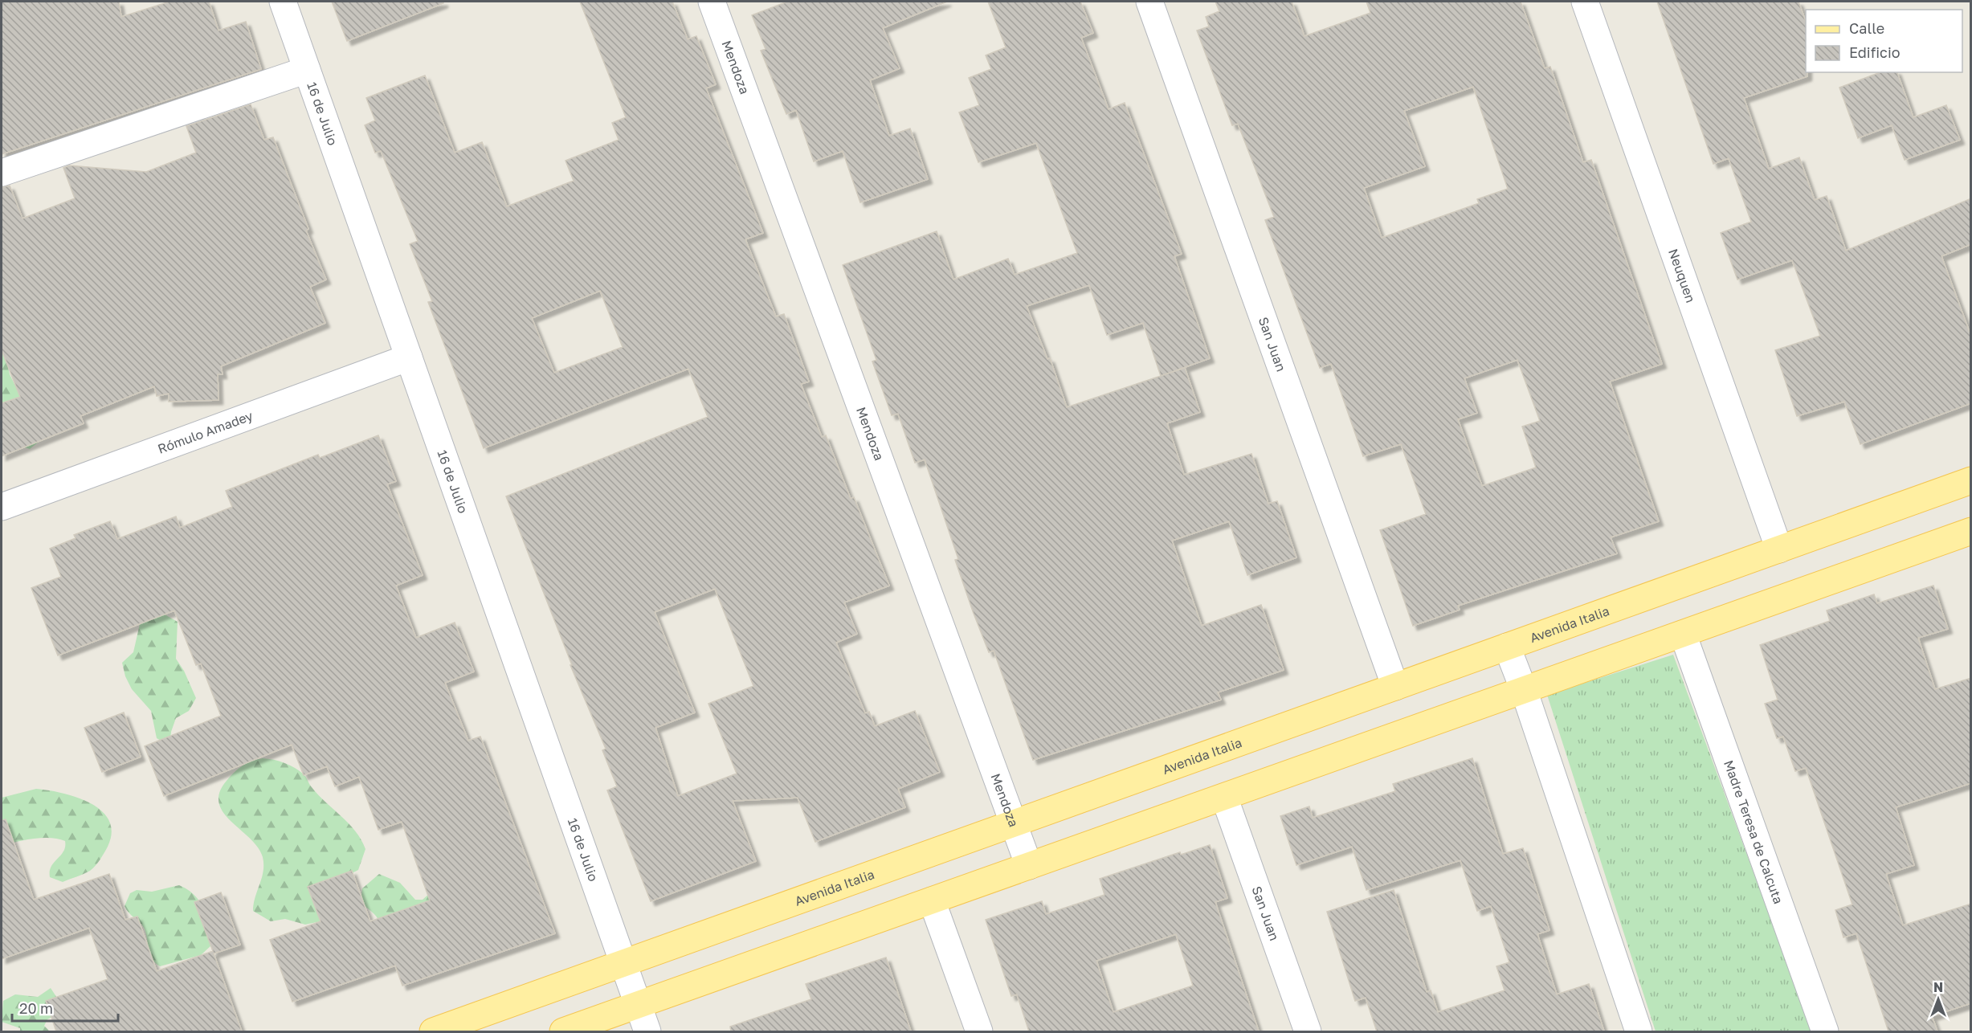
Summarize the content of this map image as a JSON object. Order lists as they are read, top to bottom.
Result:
{
  "streets": {
    "main road": ["Avenida Italia"],
    "street": [
      "Mendoza",
      "16 de Julio",
      "Neuquen",
      "San Juan",
      "Rómulo Amadey",
      "Madre Teresa de Calcuta"
    ]
  },
  "crossings": [
    ["Mendoza", "Avenida Italia"],
    ["16 de Julio", "Rómulo Amadey"],
    ["16 de Julio", "Avenida Italia"],
    ["Neuquen", "Avenida Italia"],
    ["San Juan", "Avenida Italia"]
  ],
  "legend": ["Calle", "Edificio"],
  "scale_bar": "20 m",
  "north": "top"
}
